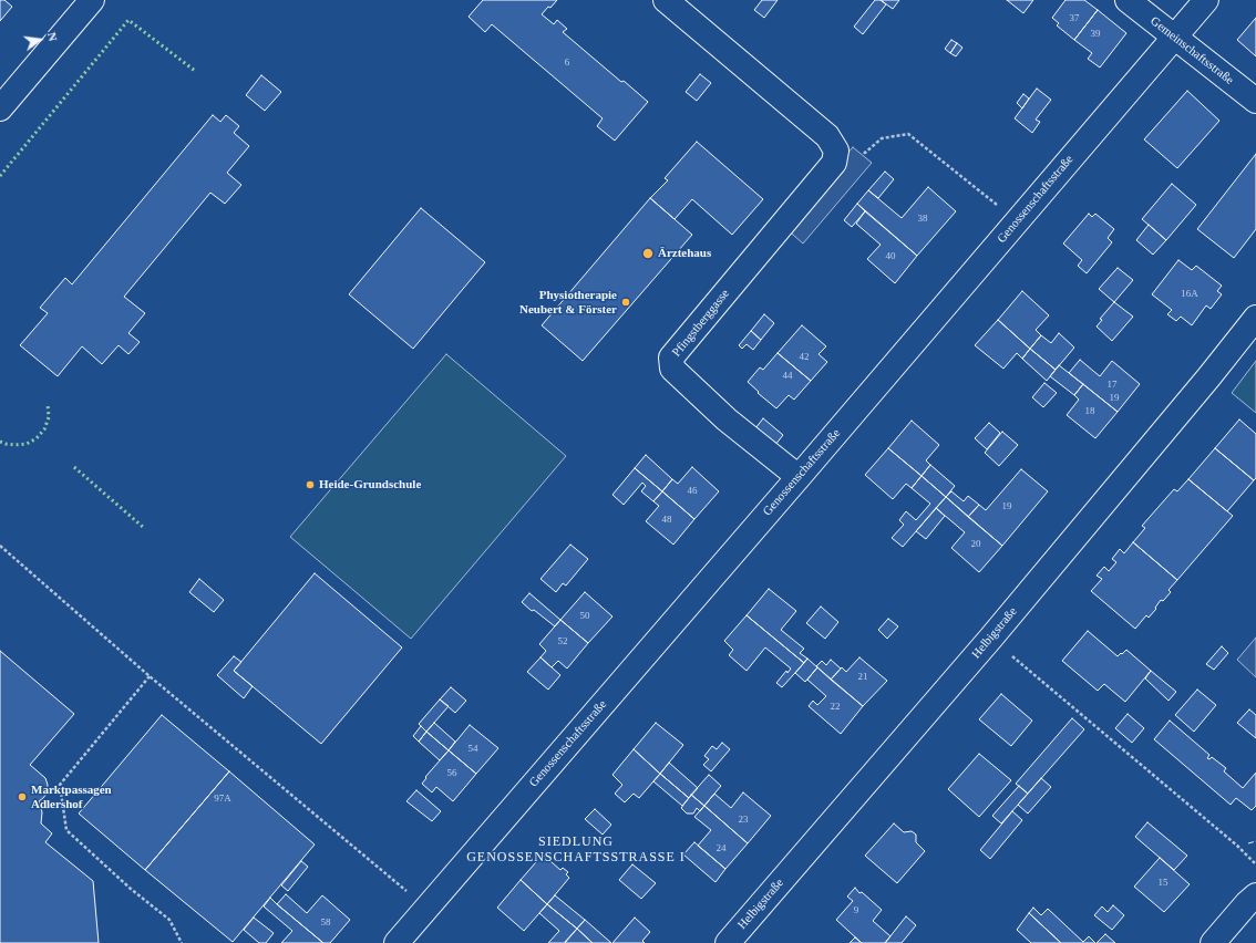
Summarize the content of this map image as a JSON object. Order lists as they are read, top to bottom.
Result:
{
  "streets": {
    "street": [
      "Gemeinschaftsstraße",
      "Genossenschaftsstraße",
      "Pfingstberggasse",
      "Helbigstraße"
    ]
  },
  "crossings": [
    ["Gemeinschaftsstraße", "Genossenschaftsstraße"],
    ["Genossenschaftsstraße", "Pfingstberggasse"]
  ],
  "districts": ["SIEDLUNG GENOSSENSCHAFTSSTRASSE I"],
  "places": [
    "Ärztehaus",
    "Physiotherapie Neubert & Förster",
    "Heide-Grundschule",
    "Marktpassagen Adlershof"
  ],
  "house_numbers": [
    "37",
    "39",
    "6",
    "38",
    "40",
    "16A",
    "42",
    "44",
    "17",
    "19",
    "18",
    "46",
    "19",
    "48",
    "20",
    "50",
    "52",
    "21",
    "22",
    "54",
    "56",
    "97A",
    "23",
    "24",
    "15",
    "9",
    "58"
  ],
  "north": "right"
}
